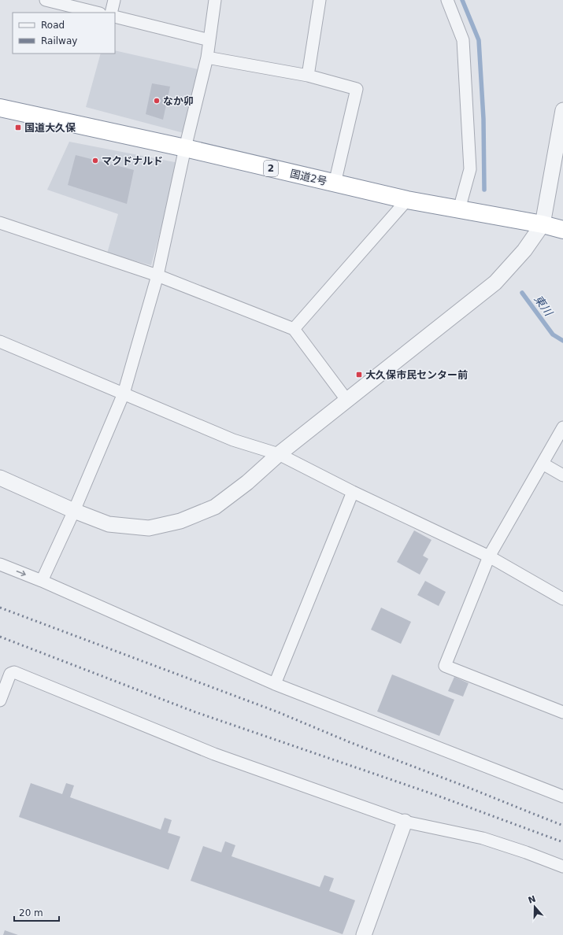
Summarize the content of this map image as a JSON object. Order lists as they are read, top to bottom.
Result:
{
  "streets": {
    "highway": ["2", "国道2号"]
  },
  "water": ["東川"],
  "places": {
    "other": ["なか卯", "マクドナルド"],
    "transit": ["国道大久保", "大久保市民センター前"]
  },
  "legend": ["Road", "Railway"],
  "scale_bar": "20 m",
  "north": "top"
}
